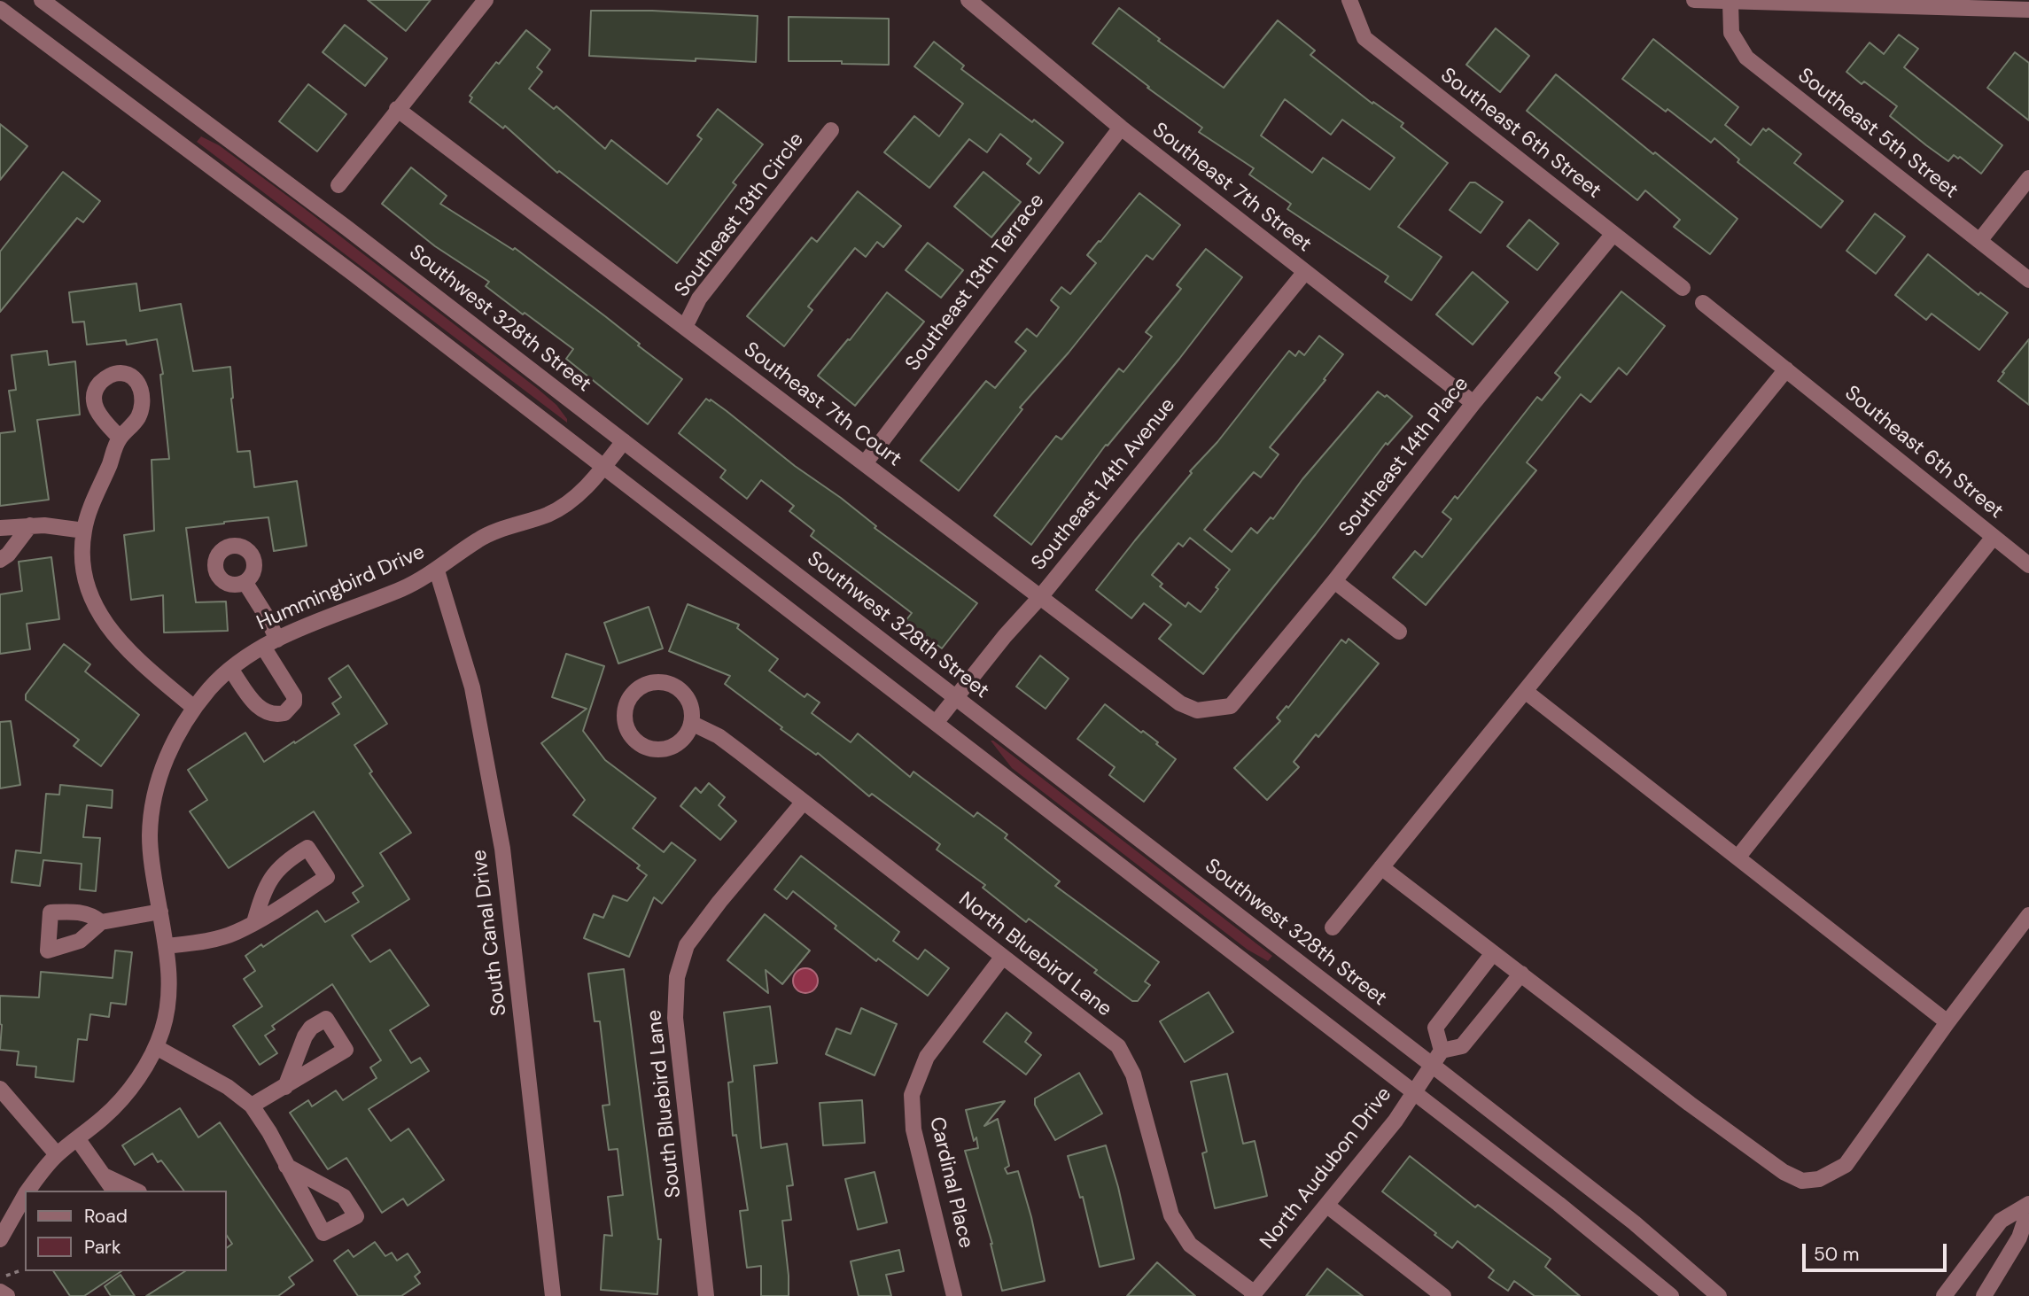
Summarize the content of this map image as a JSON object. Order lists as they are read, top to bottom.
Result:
{
  "streets": {
    "street": [
      "Southeast 6th Street",
      "Southeast 5th Street",
      "Southeast 7th Street",
      "Southeast 13th Circle",
      "Southeast 13th Terrace",
      "Southwest 328th Street",
      "Southeast 7th Court",
      "Southeast 14th Place",
      "Southeast 14th Avenue",
      "Hummingbird Drive",
      "South Canal Drive",
      "North Bluebird Lane",
      "South Bluebird Lane",
      "North Audubon Drive",
      "Cardinal Place"
    ]
  },
  "crossings": [
    ["Southeast 6th Street", "Southeast 14th Place"],
    ["Southeast 7th Street", "Southeast 13th Terrace"],
    ["Southeast 7th Street", "Southeast 14th Place"],
    ["Southeast 7th Street", "Southeast 14th Avenue"],
    ["Southeast 13th Circle", "Southeast 7th Court"],
    ["Southeast 13th Terrace", "Southeast 7th Court"],
    ["Southwest 328th Street", "Southeast 14th Avenue"],
    ["Southwest 328th Street", "Hummingbird Drive"],
    ["Southwest 328th Street", "North Audubon Drive"],
    ["Southeast 7th Court", "Southeast 14th Place"],
    ["Southeast 7th Court", "Southeast 14th Avenue"],
    ["Hummingbird Drive", "South Canal Drive"],
    ["North Bluebird Lane", "South Bluebird Lane"],
    ["North Bluebird Lane", "North Audubon Drive"],
    ["North Bluebird Lane", "Cardinal Place"]
  ],
  "legend": ["Road", "Park"],
  "scale_bar": "50 m"
}
